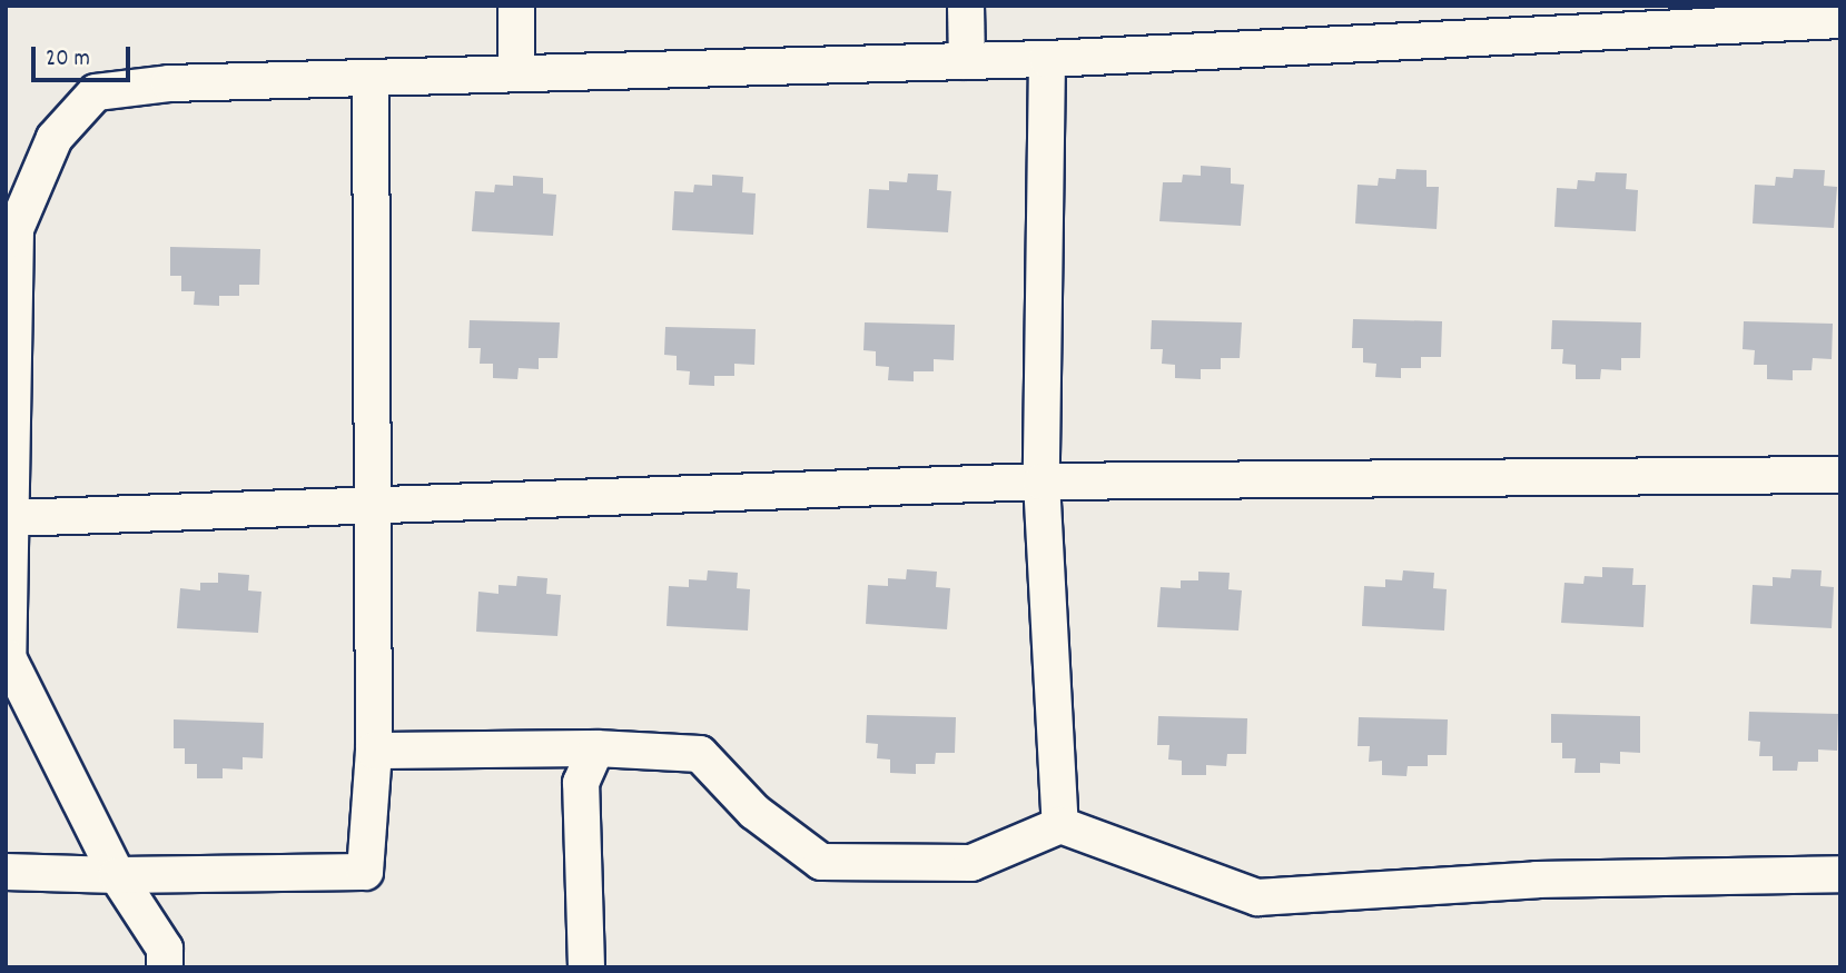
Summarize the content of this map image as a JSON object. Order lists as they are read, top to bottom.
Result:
{
  "scale_bar": "20 m"
}
